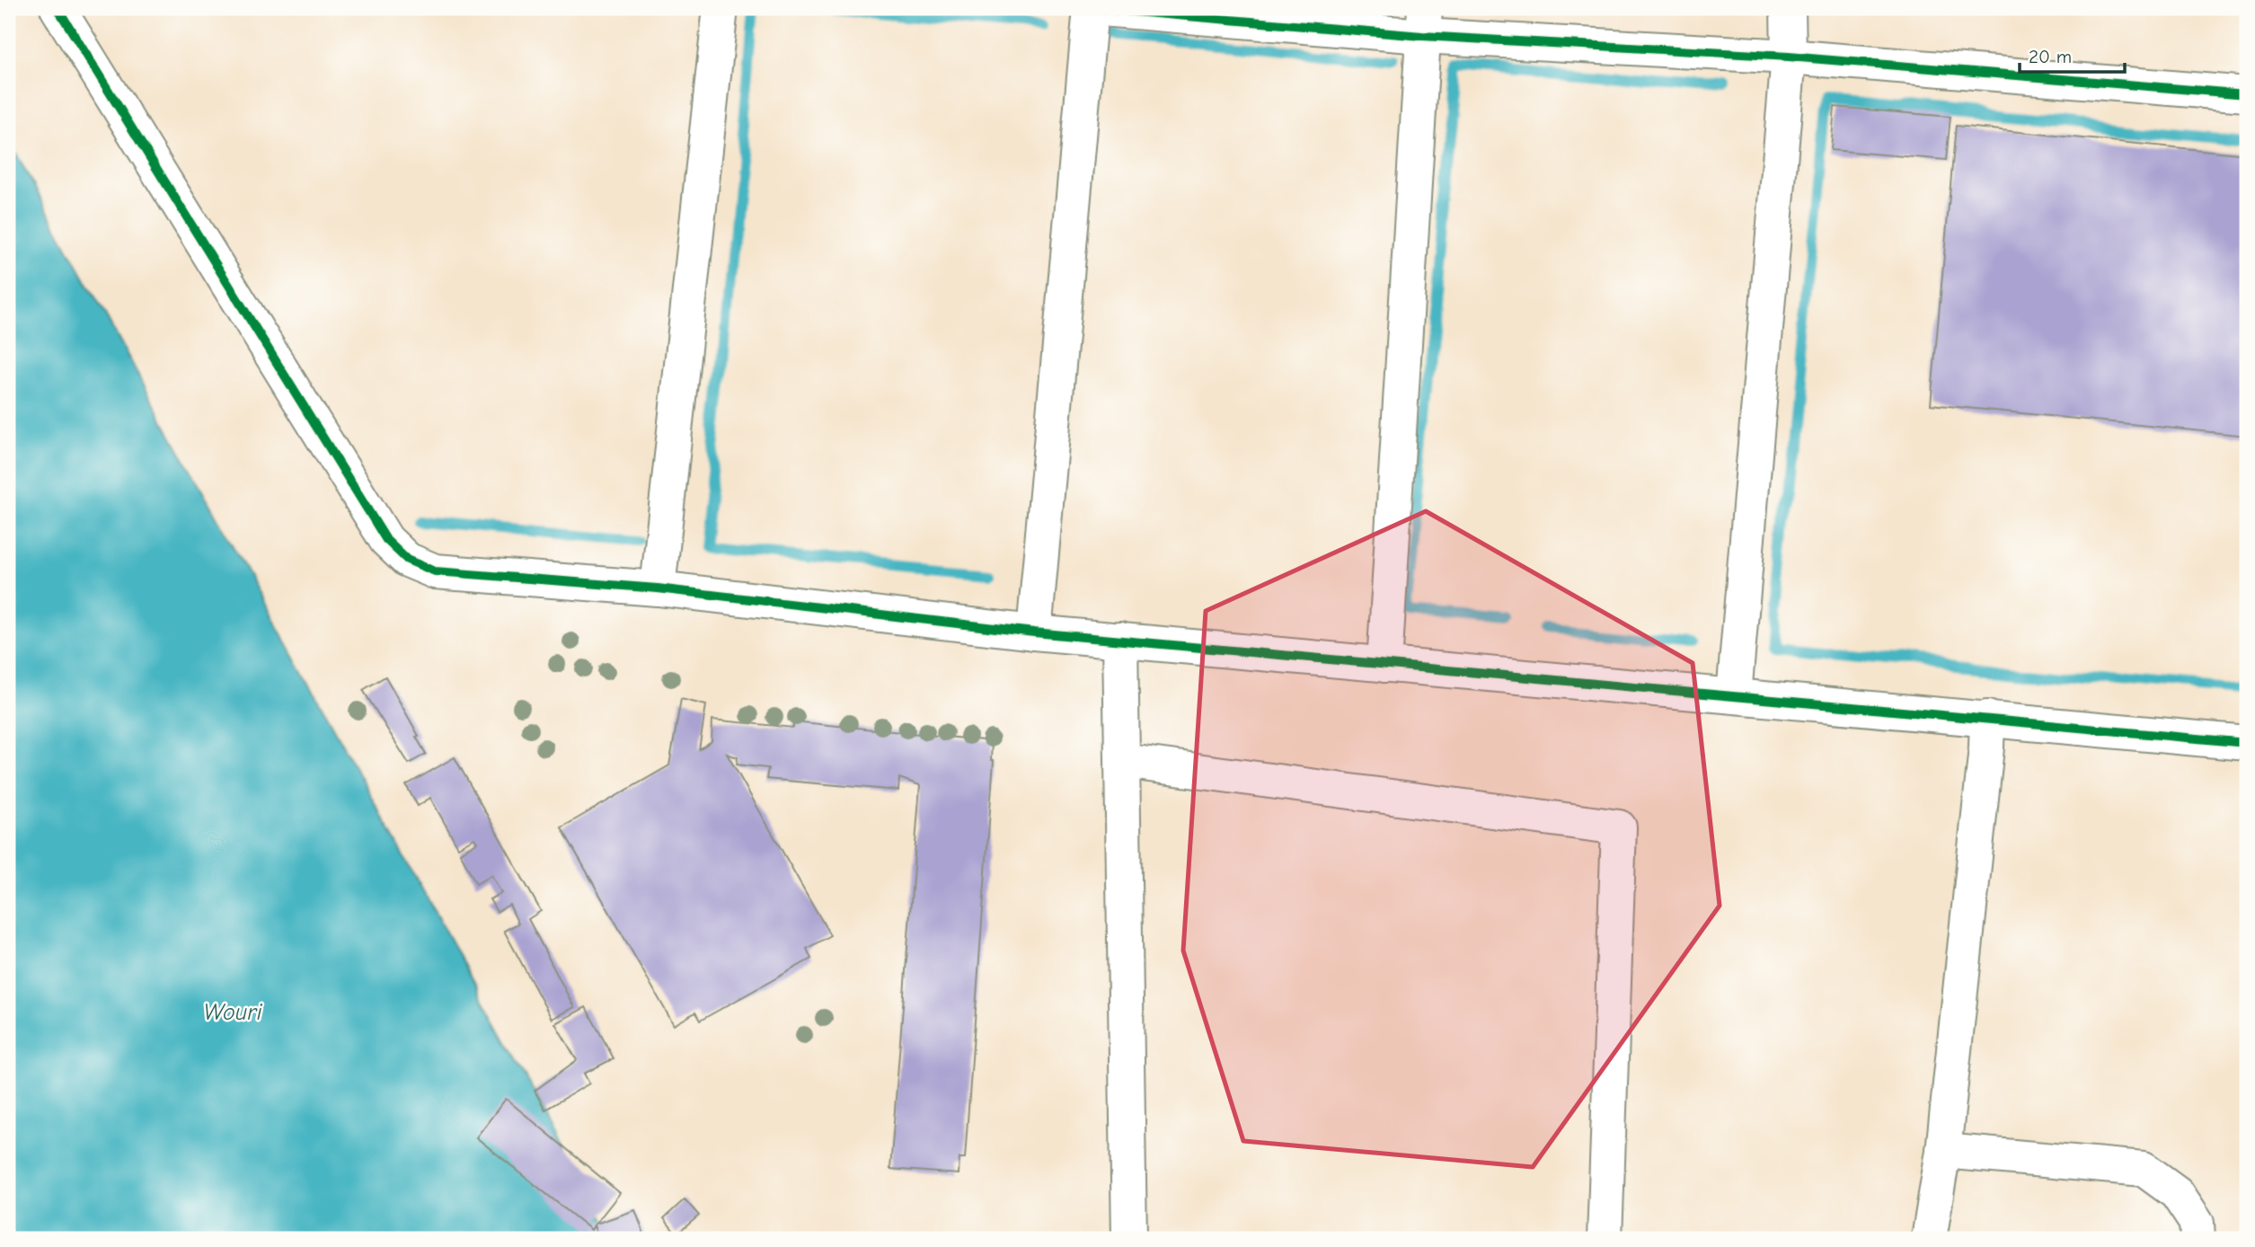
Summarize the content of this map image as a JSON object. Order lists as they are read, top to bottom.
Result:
{
  "water": ["Wouri"],
  "scale_bar": "20 m"
}
